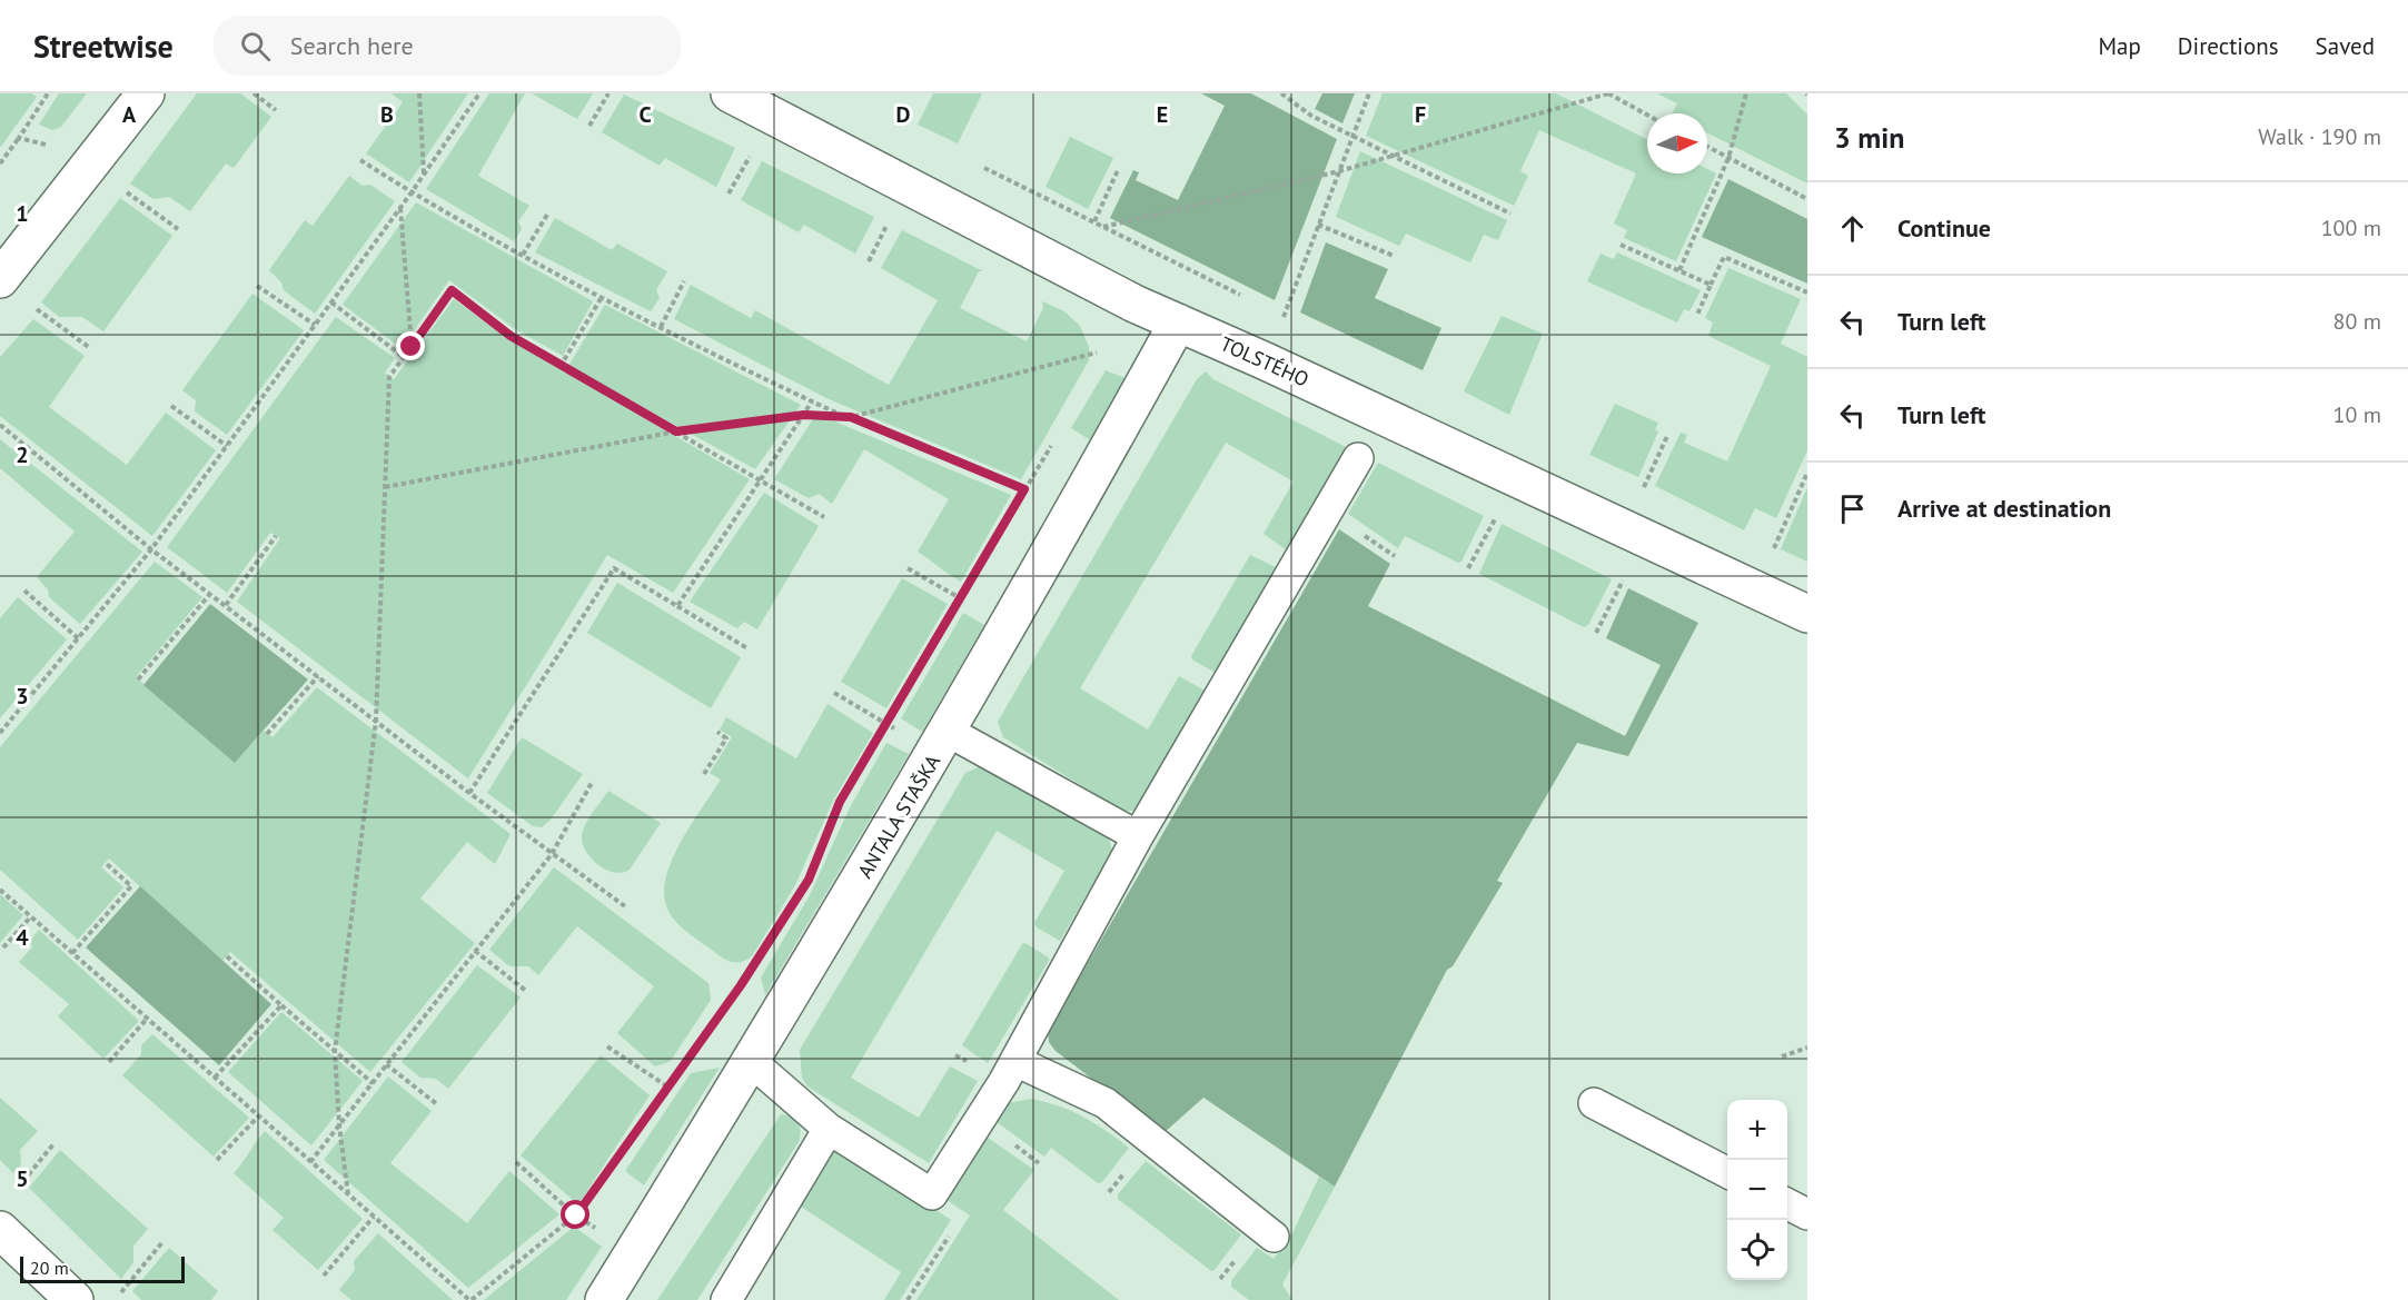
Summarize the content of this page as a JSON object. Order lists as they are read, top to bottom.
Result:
{
  "streets": {
    "street": ["TOLSTÉHO", "ANTALA STAŠKA"]
  },
  "crossings": [
    ["TOLSTÉHO", "ANTALA STAŠKA"]
  ],
  "scale_bar": "20 m",
  "north": "right",
  "page": {
    "header": "Streetwise",
    "search": "Search here",
    "nav": ["Map", "Directions", "Saved"],
    "heading": ["3 min", "Walk · 190 m"],
    "list": [
      ["Continue", "100 m"],
      ["Turn left", "80 m"],
      ["Turn left", "10 m"],
      "Arrive at destination"
    ],
    "map_buttons": ["+", "−"],
    "scale": "20 m"
  },
  "grid": {
    "columns": [
      "A",
      "B",
      "C",
      "D",
      "E",
      "F"
    ],
    "rows": [
      "1",
      "2",
      "3",
      "4",
      "5"
    ]
  }
}
